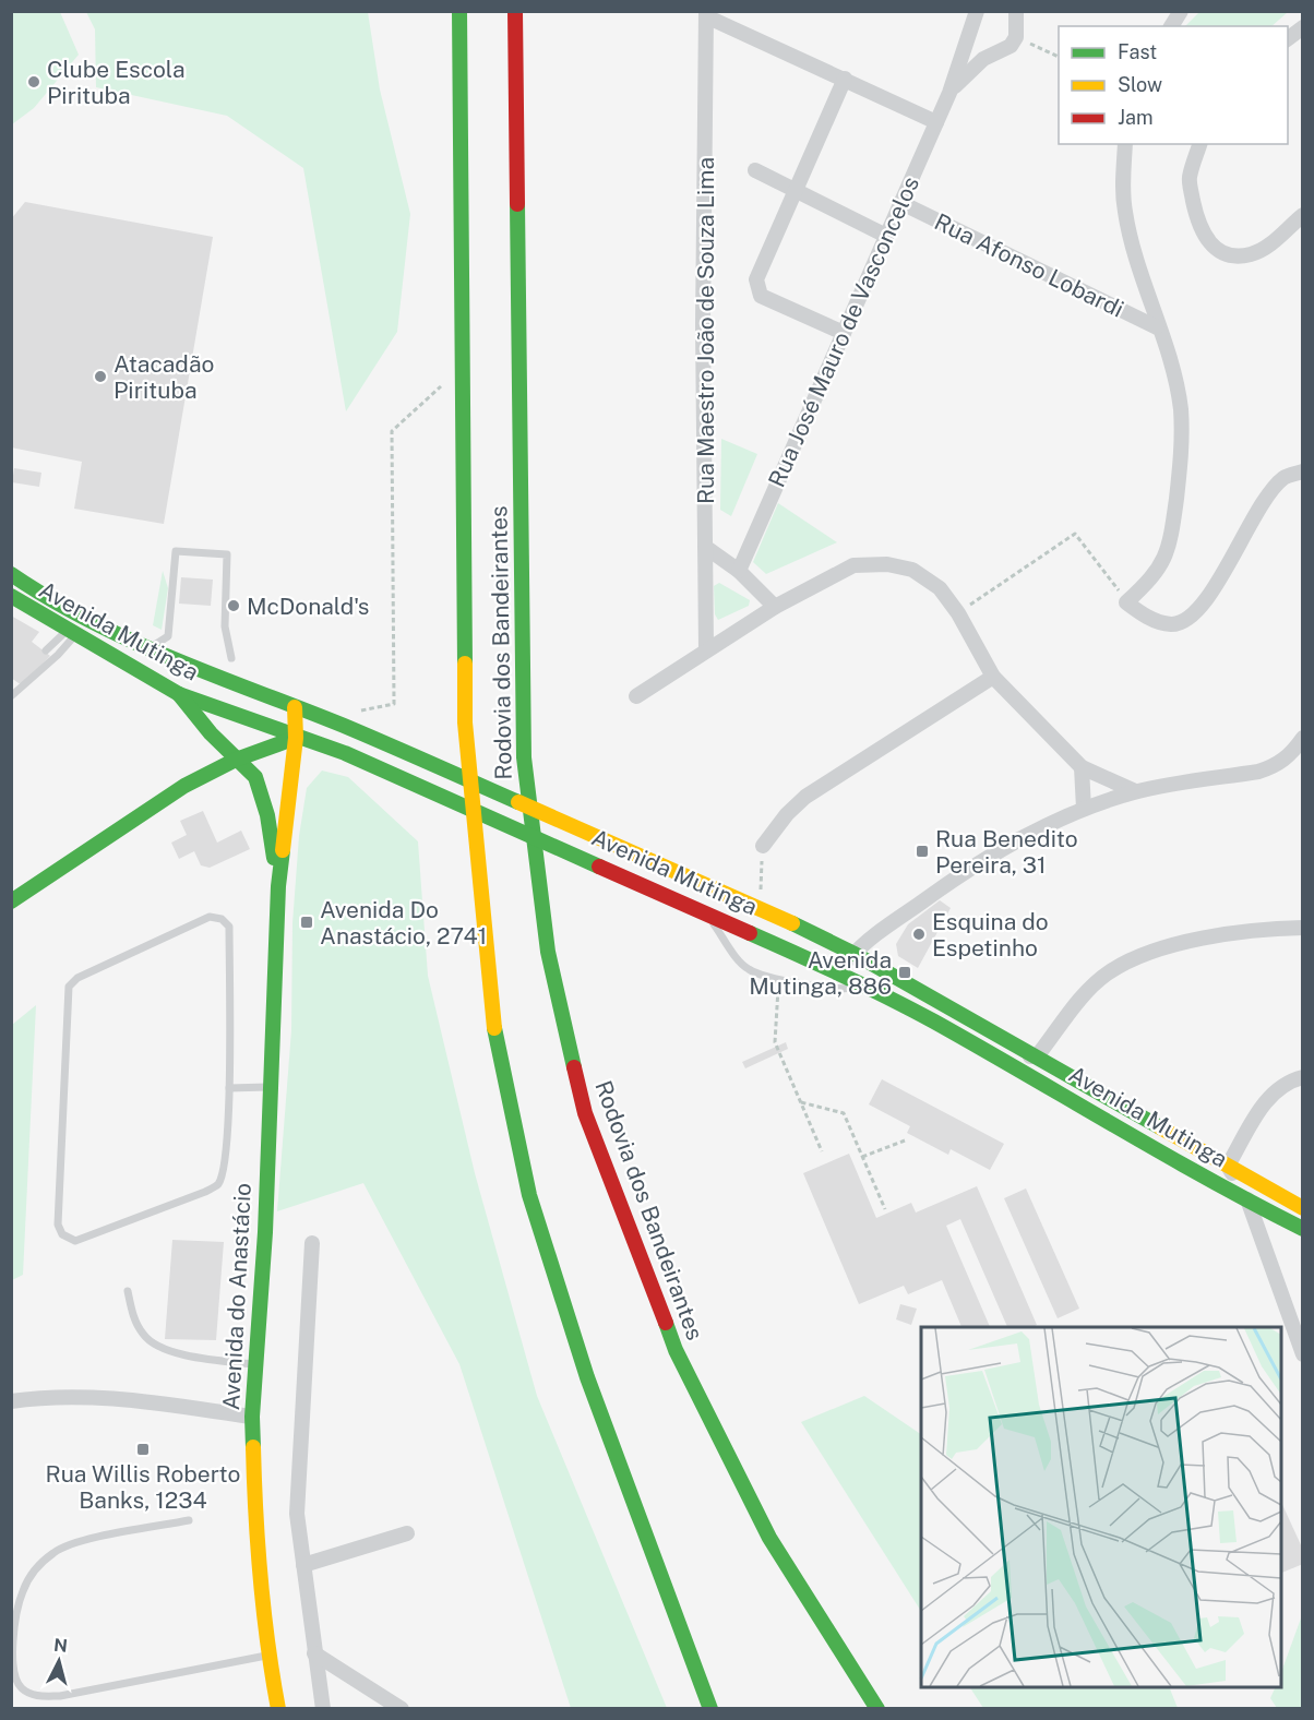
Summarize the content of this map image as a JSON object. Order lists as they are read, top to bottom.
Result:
{
  "streets": {
    "main road": ["Avenida Mutinga", "Rodovia dos Bandeirantes", "Avenida do Anastácio"],
    "street": ["Rua Afonso Lobardi", "Rua Maestro João de Souza Lima", "Rua José Mauro de Vasconcelos"]
  },
  "crossings": [
    ["Rua Afonso Lobardi", "Rua José Mauro de Vasconcelos"],
    ["Avenida Mutinga", "Avenida do Anastácio"]
  ],
  "places": {
    "other": [
      "Clube Escola Pirituba",
      "Atacadão Pirituba",
      "McDonald's",
      "Esquina do Espetinho"
    ],
    "transit": [
      "Rua Benedito Pereira, 31",
      "Avenida Do Anastácio, 2741",
      "Avenida Mutinga, 886",
      "Rua Willis Roberto Banks, 1234"
    ]
  },
  "legend": ["Fast", "Slow", "Jam"],
  "north": "top"
}
